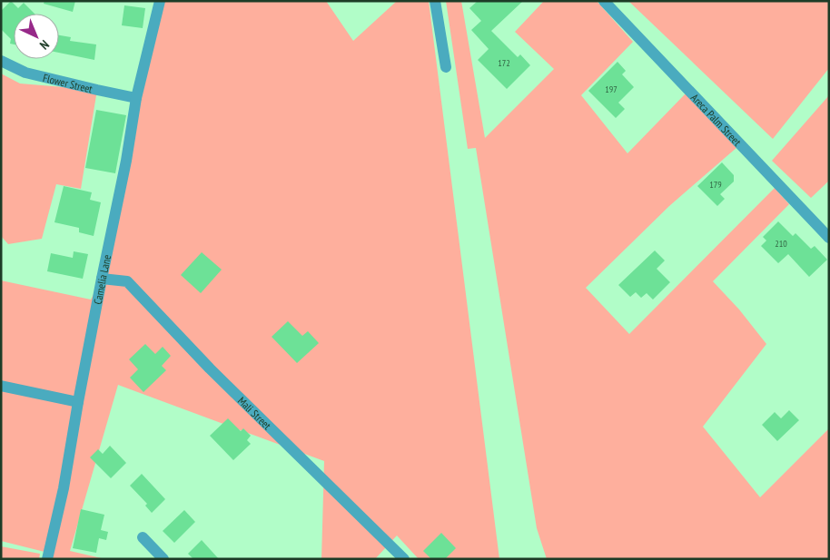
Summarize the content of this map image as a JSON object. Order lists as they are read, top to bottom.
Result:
{
  "streets": {
    "street": [
      "Flower Street",
      "Areca Palm Street",
      "Camelia Lane",
      "Mali Street"
    ]
  },
  "crossings": [
    ["Flower Street", "Camelia Lane"],
    ["Camelia Lane", "Mali Street"]
  ],
  "house_numbers": [
    "172",
    "197",
    "179",
    "210"
  ],
  "north": "bottom right"
}
